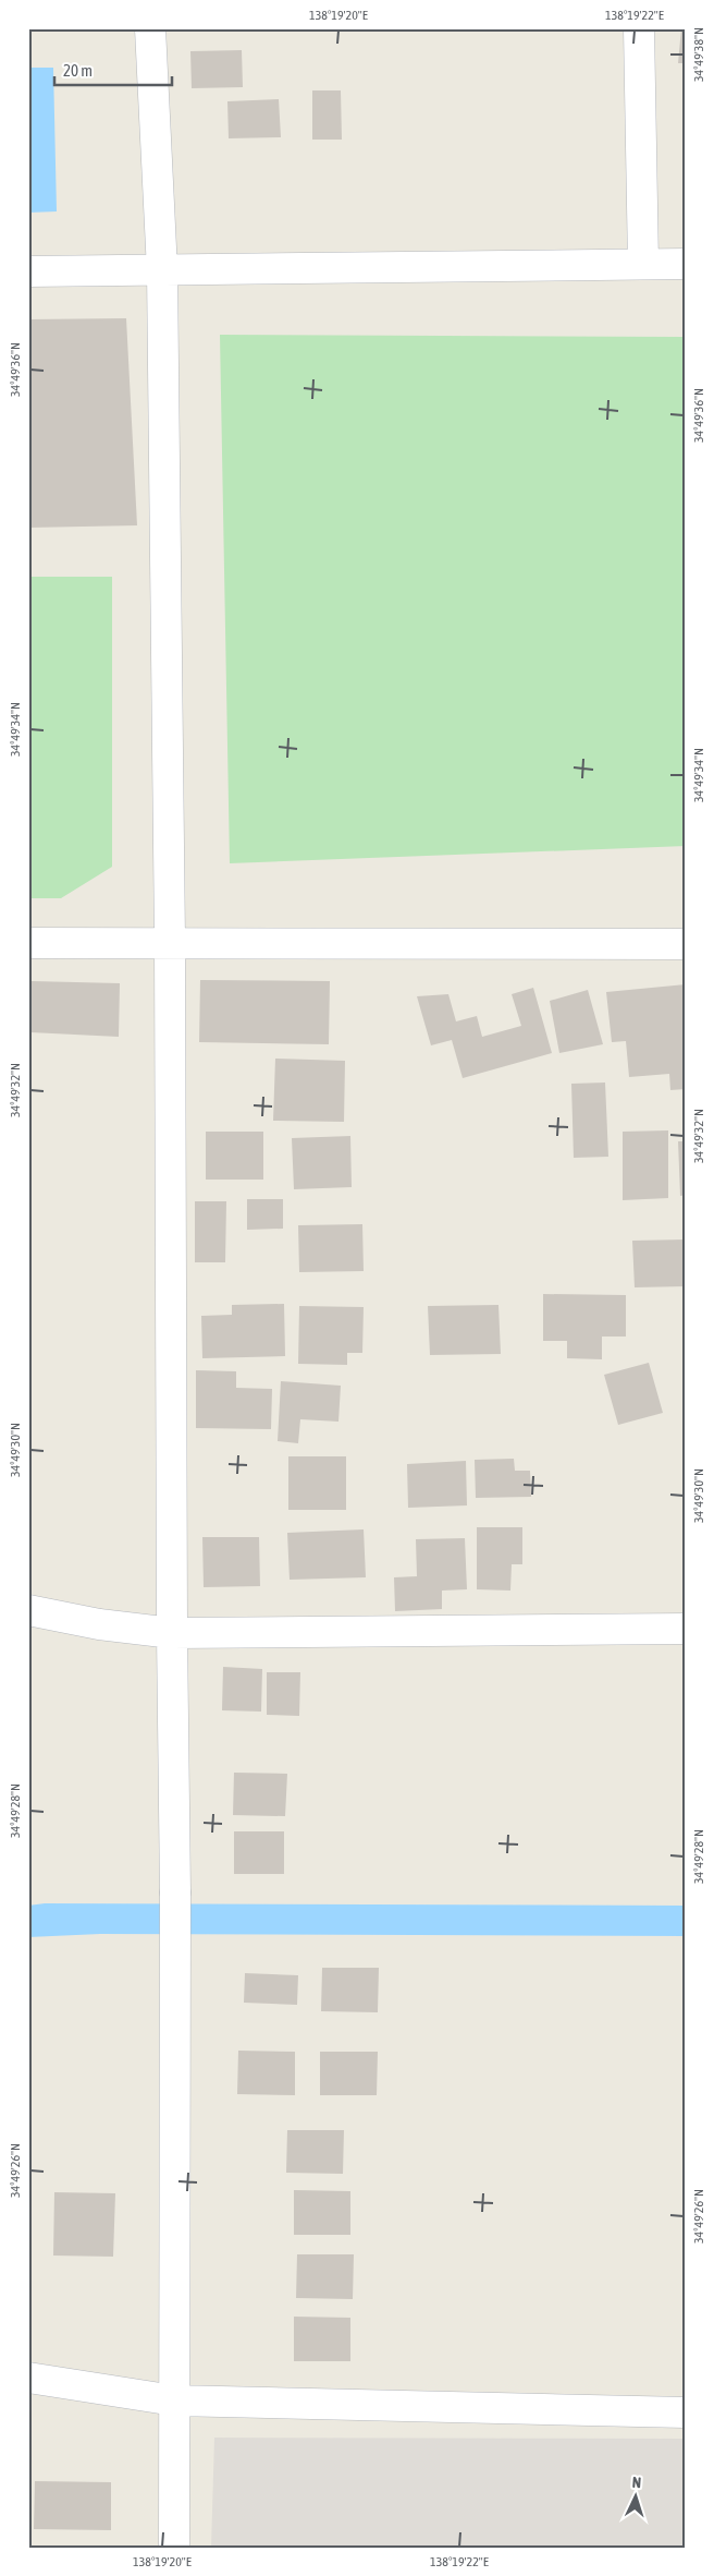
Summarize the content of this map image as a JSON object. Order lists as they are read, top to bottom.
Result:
{
  "scale_bar": "20 m",
  "north": "top",
  "coordinates": [
    "138°19'20\"E",
    "138°19'22\"E",
    "34°49'38\"N",
    "34°49'36\"N",
    "34°49'34\"N",
    "34°49'32\"N",
    "34°49'30\"N",
    "34°49'28\"N",
    "34°49'26\"N"
  ]
}
